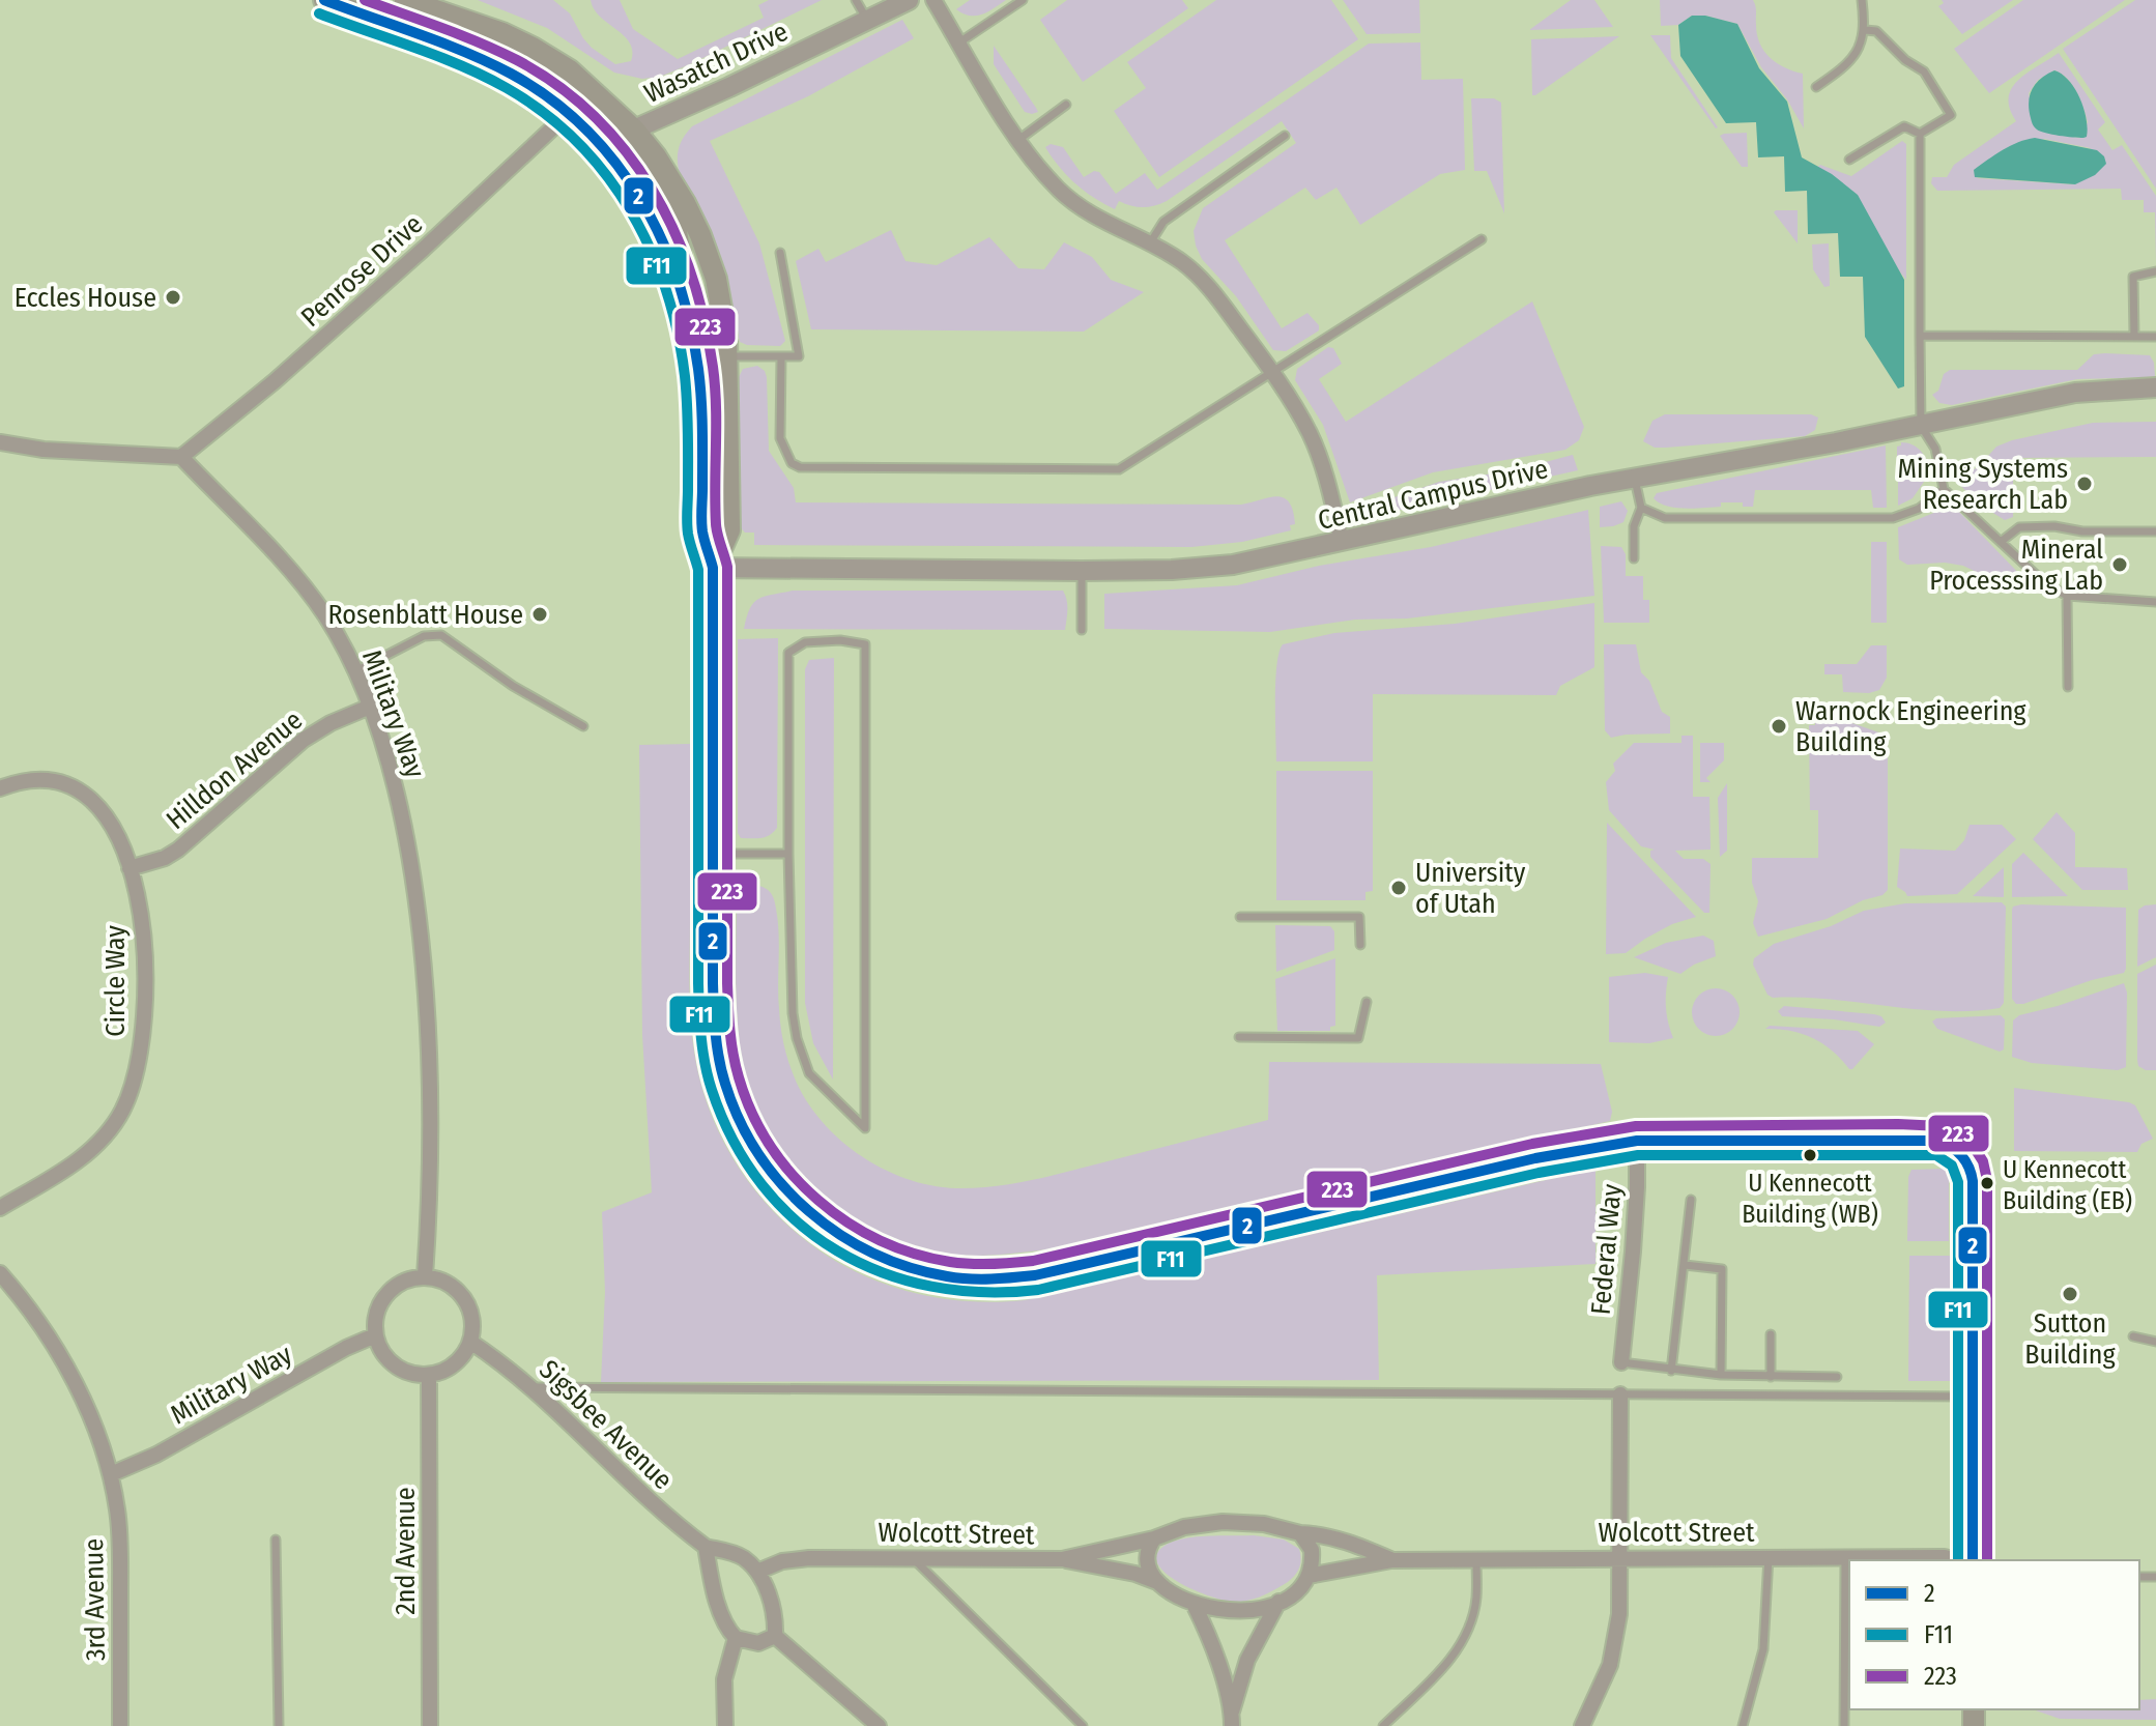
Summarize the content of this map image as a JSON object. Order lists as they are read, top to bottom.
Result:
{
  "streets": {
    "street": [
      "Wasatch Drive",
      "Penrose Drive",
      "Central Campus Drive",
      "Military Way",
      "Hilldon Avenue",
      "Circle Way",
      "Federal Way",
      "Sigsbee Avenue",
      "Wolcott Street",
      "2nd Avenue",
      "3rd Avenue"
    ]
  },
  "crossings": [
    ["Penrose Drive", "Military Way"],
    ["Military Way", "Hilldon Avenue"],
    ["Military Way", "Sigsbee Avenue"],
    ["Military Way", "2nd Avenue"],
    ["Military Way", "3rd Avenue"],
    ["Hilldon Avenue", "Circle Way"],
    ["Sigsbee Avenue", "Wolcott Street"],
    ["Sigsbee Avenue", "2nd Avenue"]
  ],
  "places": [
    "Eccles House",
    "Mining Systems Research Lab",
    "Mineral Processsing Lab",
    "Rosenblatt House",
    "Warnock Engineering Building",
    "University of Utah",
    "U Kennecott Building (WB)",
    "U Kennecott Building (EB)",
    "Sutton Building"
  ],
  "lines": ["transit line 2", "transit line 223", "transit line F11"],
  "legend": ["2", "F11", "223"]
}
